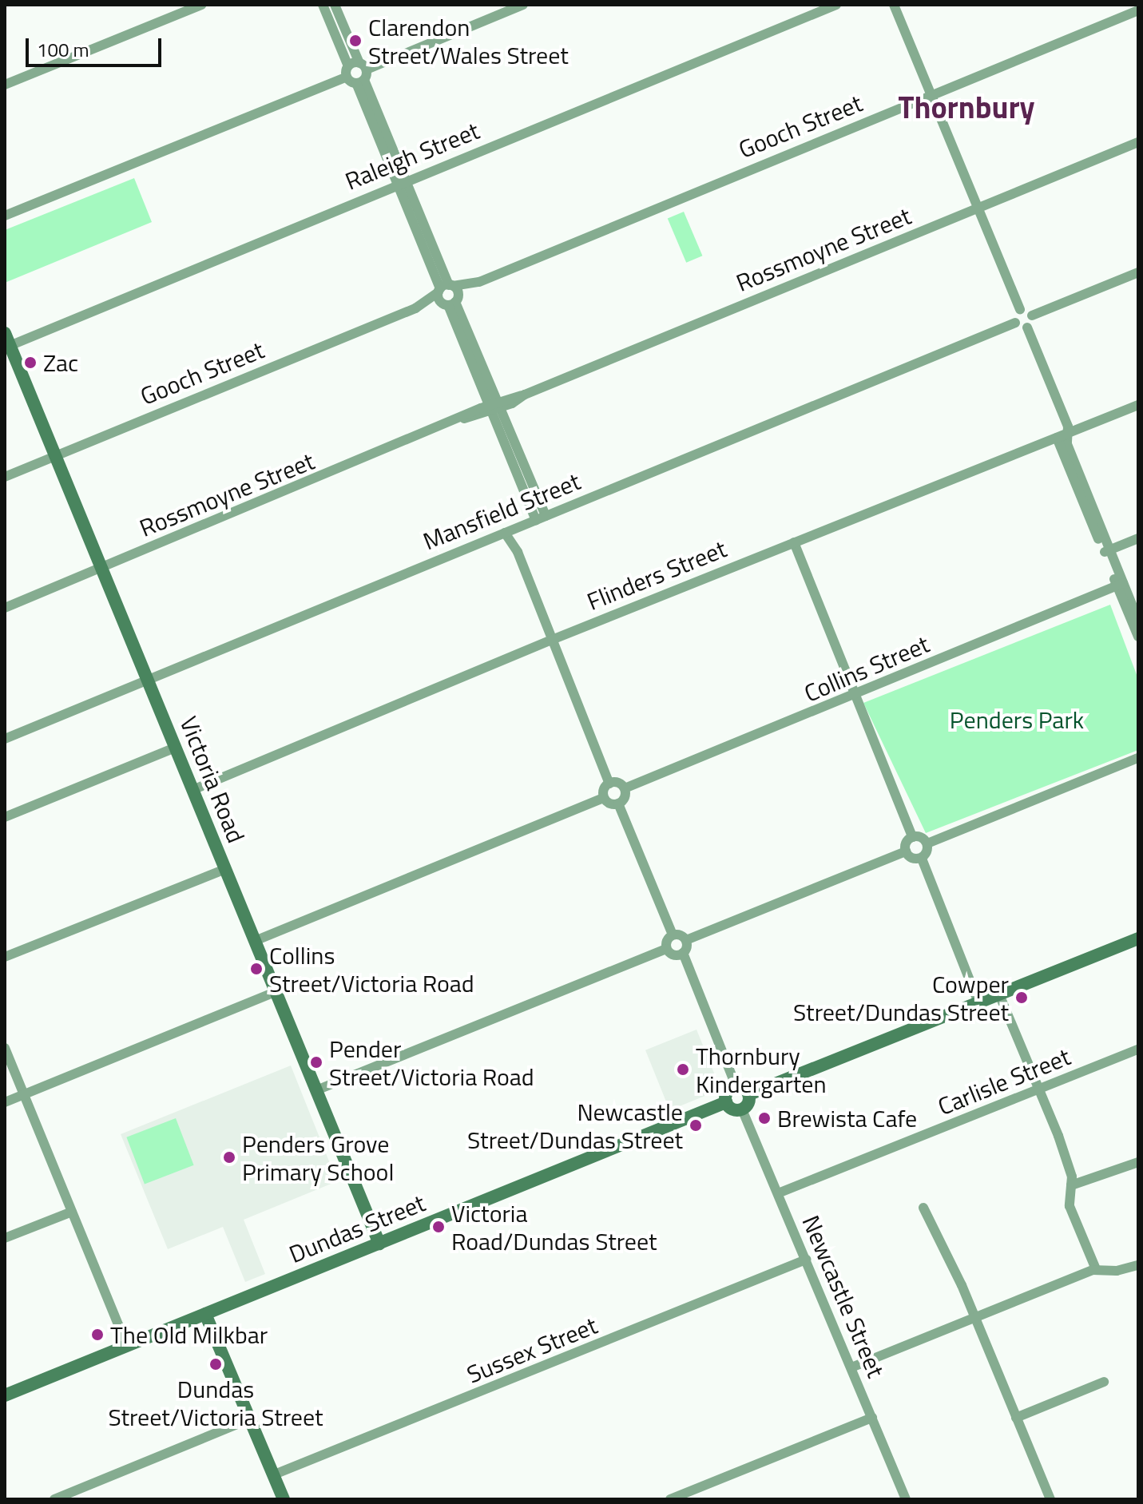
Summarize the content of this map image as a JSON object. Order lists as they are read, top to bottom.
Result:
{
  "streets": {
    "street": [
      "Gooch Street",
      "Raleigh Street",
      "Rossmoyne Street",
      "Mansfield Street",
      "Flinders Street",
      "Collins Street",
      "Victoria Road",
      "Carlisle Street",
      "Dundas Street",
      "Newcastle Street",
      "Sussex Street"
    ]
  },
  "crossings": [
    ["Gooch Street", "Victoria Road"],
    ["Raleigh Street", "Victoria Road"],
    ["Rossmoyne Street", "Victoria Road"],
    ["Mansfield Street", "Victoria Road"],
    ["Flinders Street", "Victoria Road"],
    ["Victoria Road", "Dundas Street"],
    ["Carlisle Street", "Newcastle Street"],
    ["Dundas Street", "Newcastle Street"],
    ["Newcastle Street", "Sussex Street"]
  ],
  "districts": ["Thornbury"],
  "parks": ["Penders Park"],
  "places": [
    "Clarendon Street/Wales Street",
    "Zac",
    "Collins Street/Victoria Road",
    "Cowper Street/Dundas Street",
    "Pender Street/Victoria Road",
    "Thornbury Kindergarten",
    "Brewista Cafe",
    "Newcastle Street/Dundas Street",
    "Penders Grove Primary School",
    "Victoria Road/Dundas Street",
    "The Old Milkbar",
    "Dundas Street/Victoria Street"
  ],
  "scale_bar": "100 m"
}
